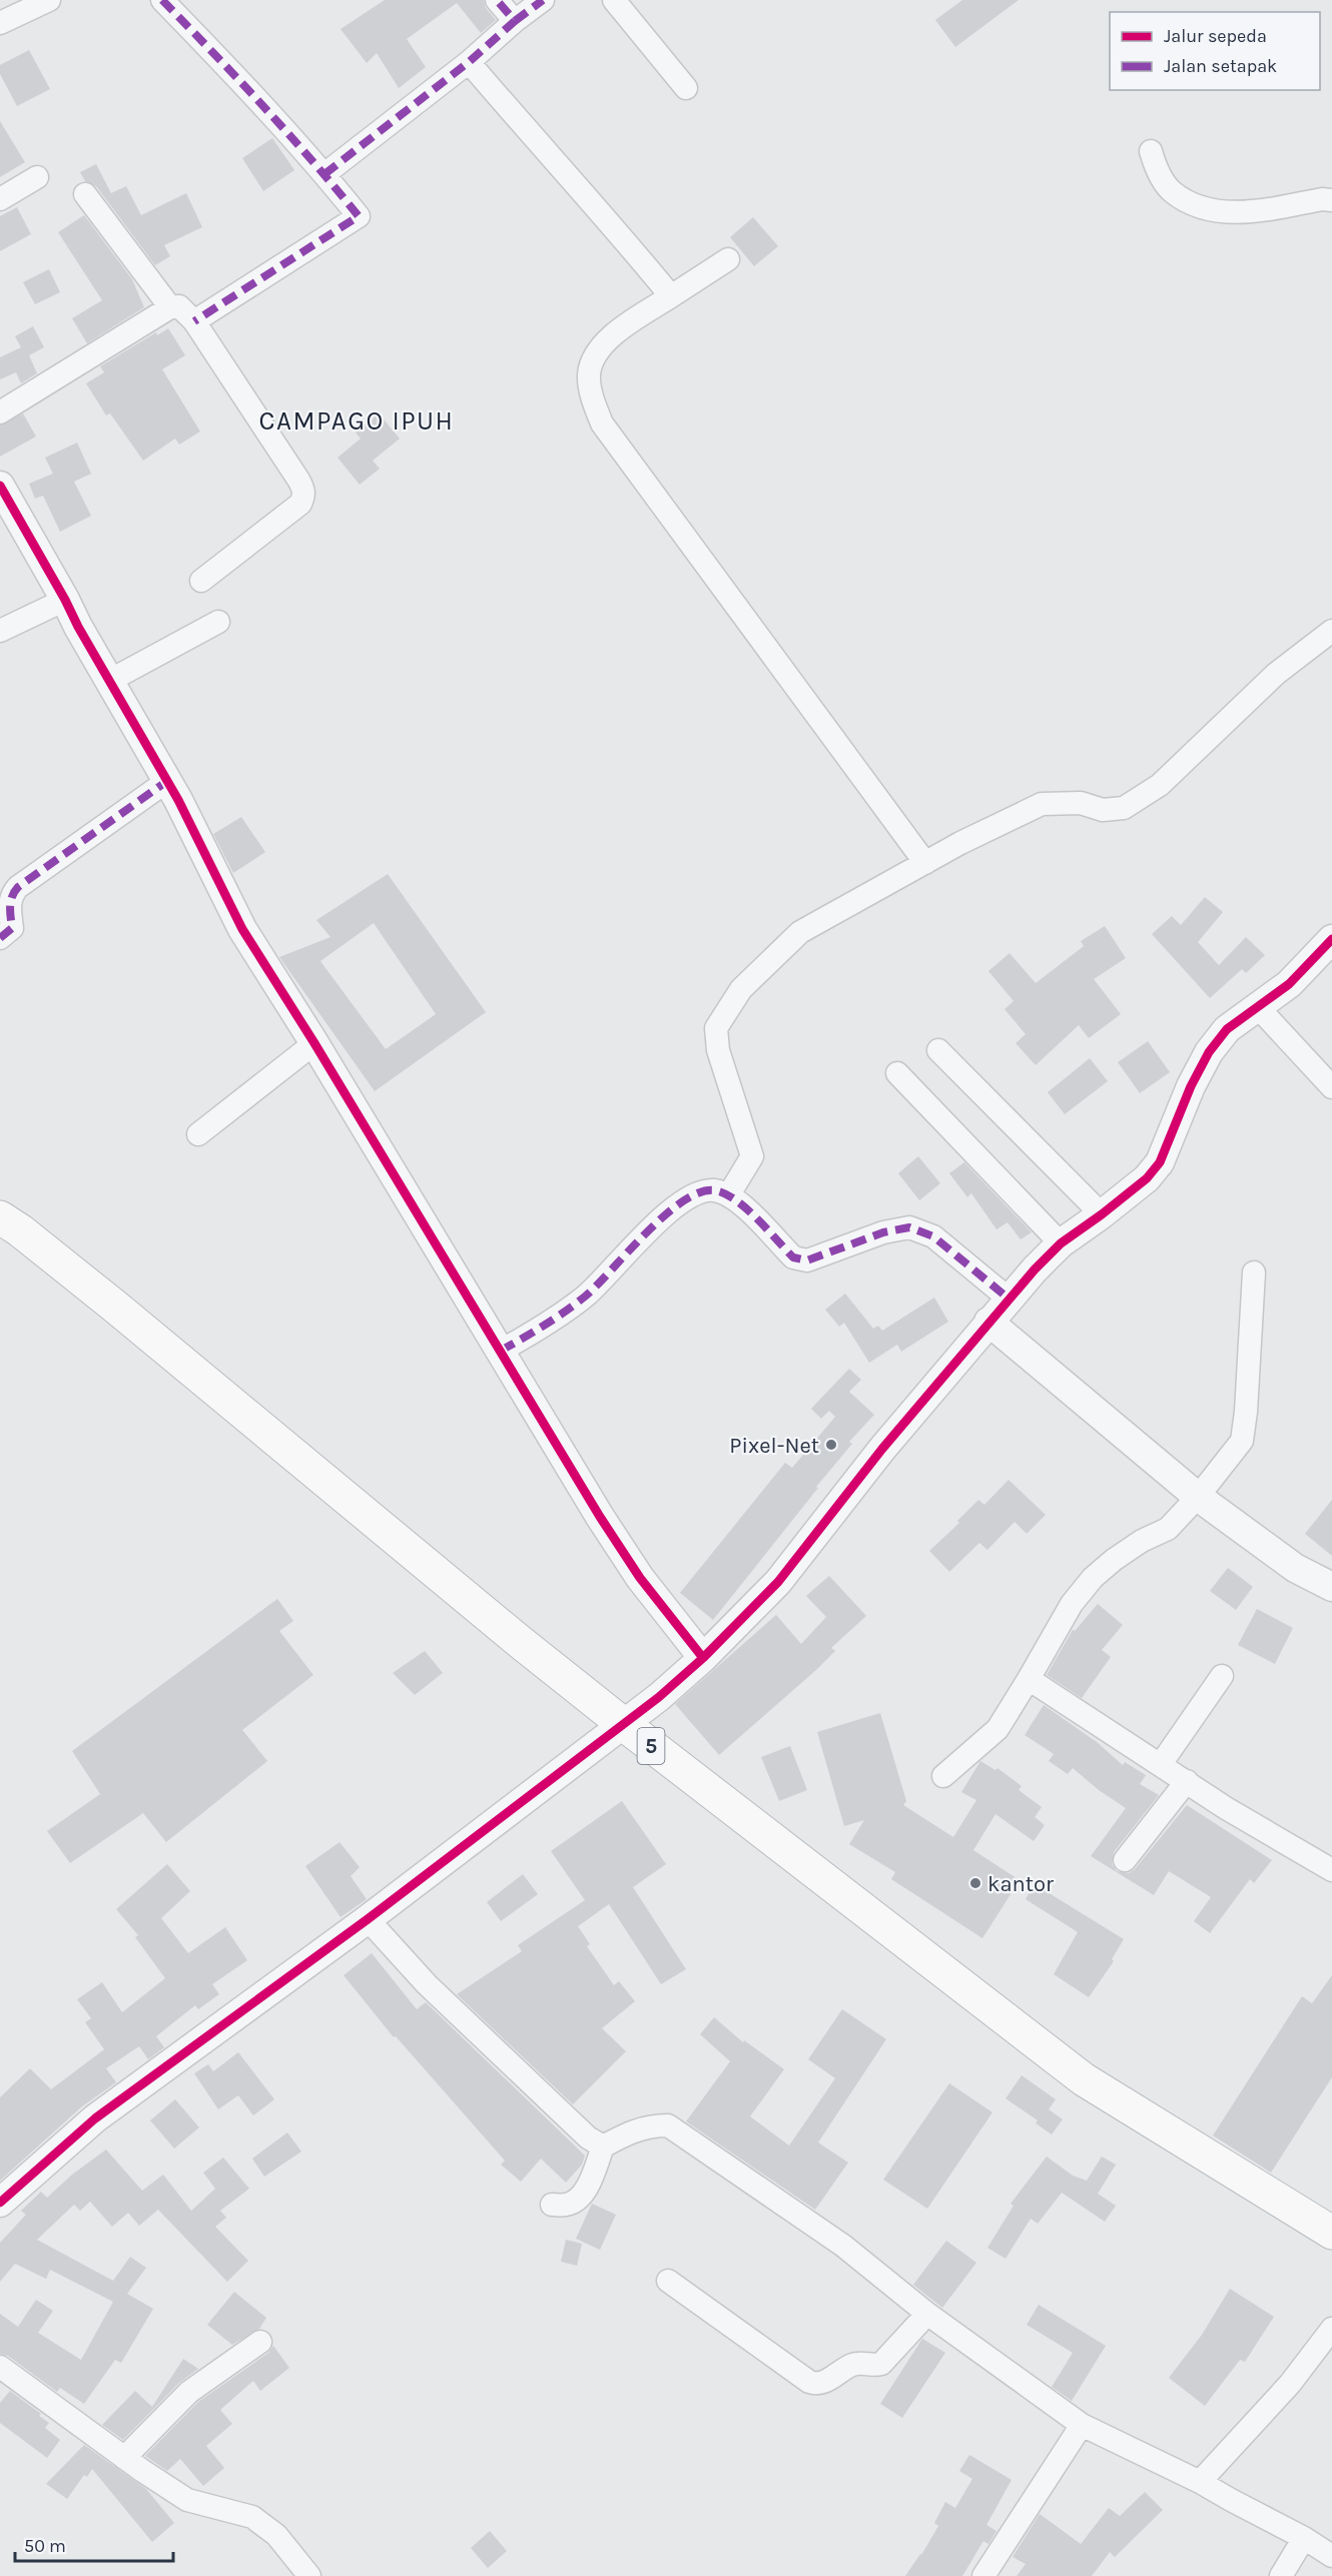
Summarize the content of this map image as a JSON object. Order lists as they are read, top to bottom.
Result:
{
  "streets": {
    "highway": ["5"]
  },
  "districts": ["CAMPAGO IPUH"],
  "places": ["Pixel-Net", "kantor"],
  "legend": ["Jalur sepeda", "Jalan setapak"],
  "scale_bar": "50 m"
}
